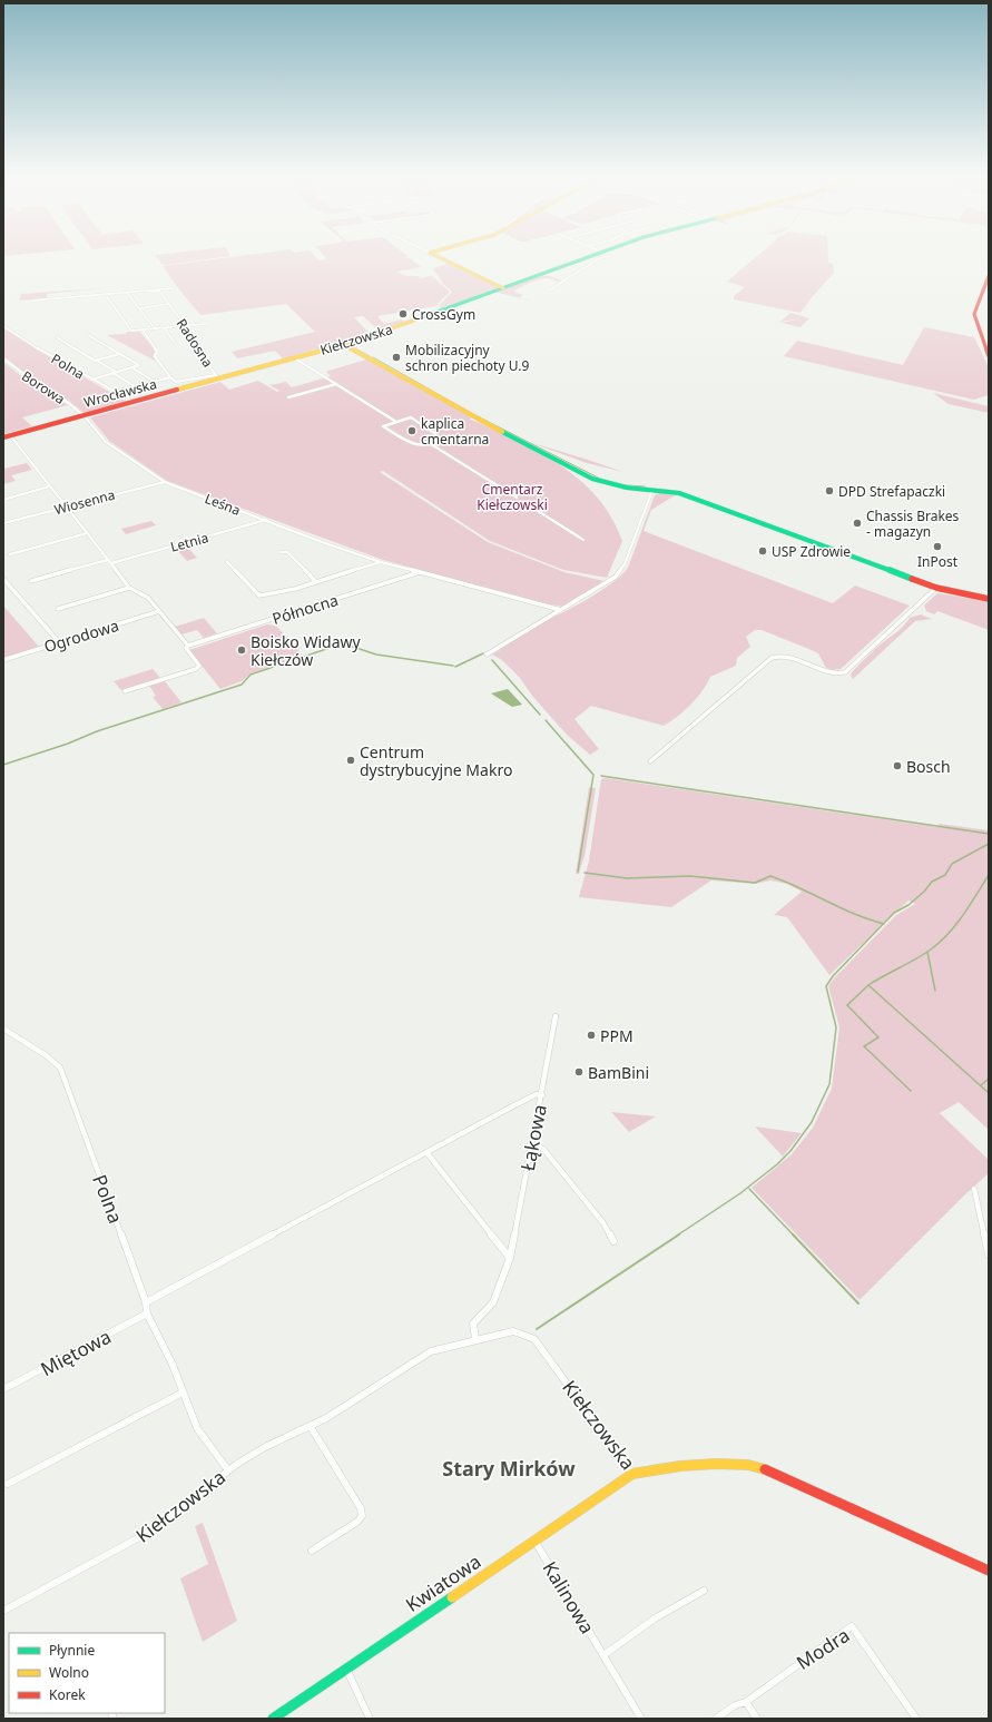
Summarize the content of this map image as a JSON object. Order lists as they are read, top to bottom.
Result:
{
  "streets": {
    "street": [
      "Kiełczowska",
      "Radosna",
      "Polna",
      "Borowa",
      "Wrocławska",
      "Wiosenna",
      "Leśna",
      "Letnia",
      "Północna",
      "Ogrodowa",
      "Łąkowa",
      "Miętowa",
      "Kwiatowa",
      "Kalinowa",
      "Modra"
    ]
  },
  "crossings": [
    ["Kiełczowska", "Polna"],
    ["Kiełczowska", "Wrocławska"],
    ["Kiełczowska", "Łąkowa"],
    ["Kiełczowska", "Kwiatowa"],
    ["Polna", "Wrocławska"],
    ["Polna", "Miętowa"],
    ["Borowa", "Wrocławska"],
    ["Borowa", "Leśna"],
    ["Wrocławska", "Leśna"],
    ["Wiosenna", "Leśna"],
    ["Leśna", "Letnia"],
    ["Leśna", "Północna"],
    ["Kwiatowa", "Kalinowa"]
  ],
  "districts": ["Stary Mirków"],
  "parks": ["Cmentarz Kiełczowski"],
  "places": [
    "CrossGym",
    "Mobilizacyjny schron piechoty U.9",
    "kaplica cmentarna",
    "DPD Strefapaczki",
    "Chassis Brakes - magazyn",
    "InPost",
    "USP Zdrowie",
    "Boisko Widawy Kiełczów",
    "Centrum dystrybucyjne Makro",
    "Bosch",
    "PPM",
    "BamBini"
  ],
  "legend": ["Płynnie", "Wolno", "Korek"]
}
